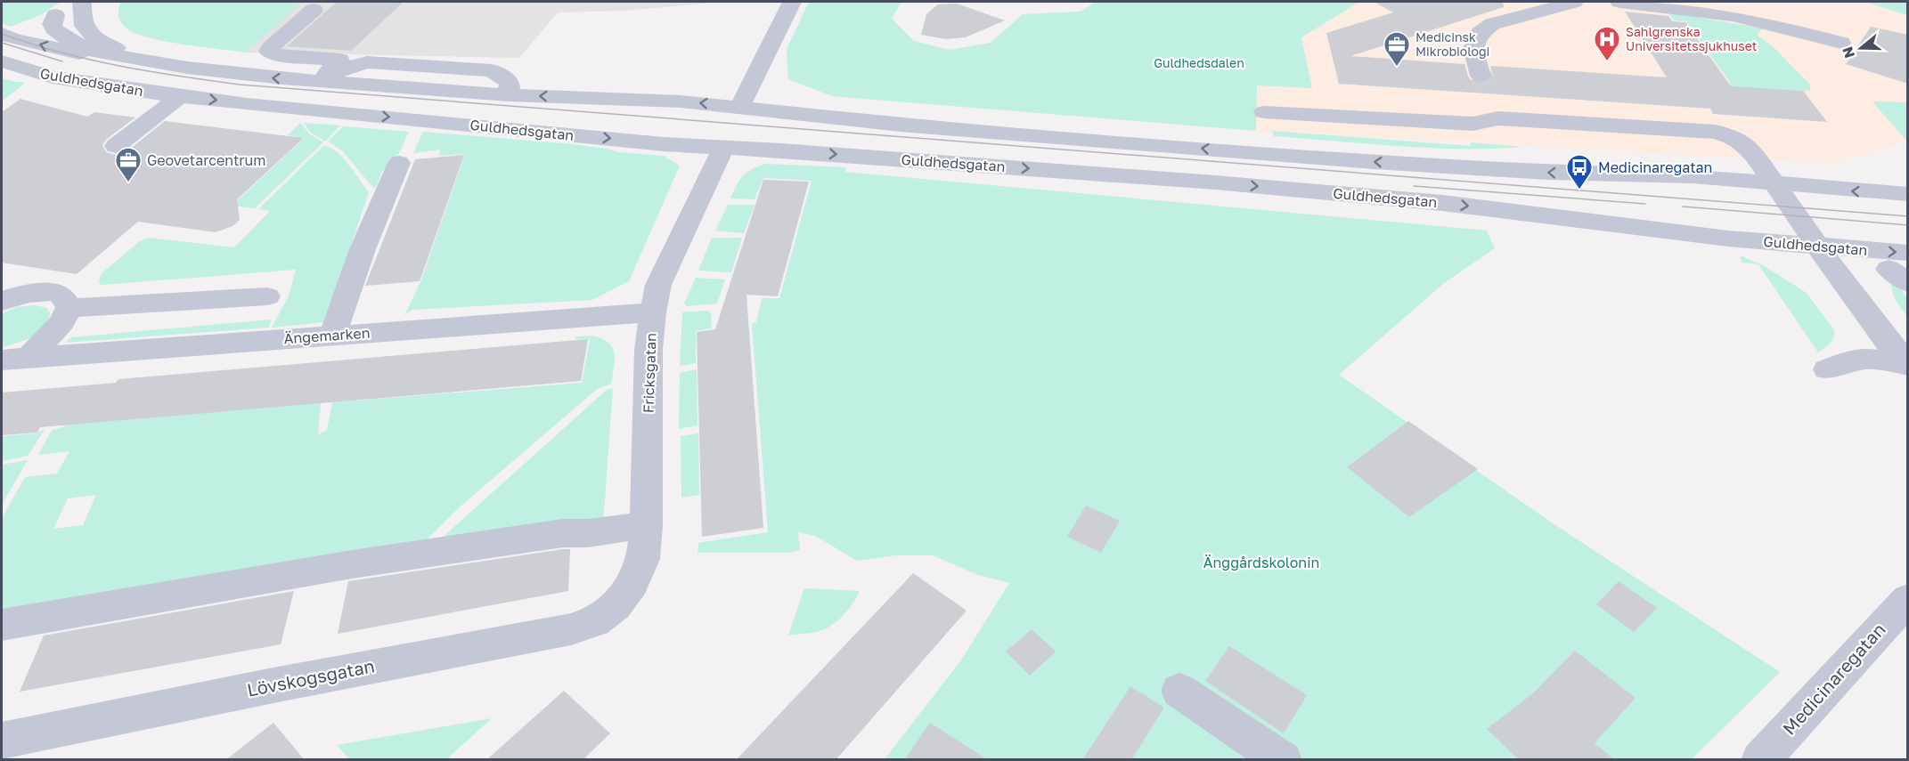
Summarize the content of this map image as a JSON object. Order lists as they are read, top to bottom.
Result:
{
  "streets": {
    "street": [
      "Guldhedsgatan",
      "Ängemarken",
      "Fricksgatan",
      "Lövskogsgatan",
      "Medicinaregatan"
    ]
  },
  "crossings": [
    ["Guldhedsgatan", "Fricksgatan"],
    ["Ängemarken", "Fricksgatan"],
    ["Fricksgatan", "Lövskogsgatan"]
  ],
  "parks": ["Guldhedsdalen", "Änggårdskolonin"],
  "places": {
    "hospital": ["Sahlgrenska Universitetssjukhuset"],
    "office": ["Medicinsk Mikrobiologi", "Geovetarcentrum"],
    "bus stop": ["Medicinaregatan"]
  },
  "north": "left"
}
